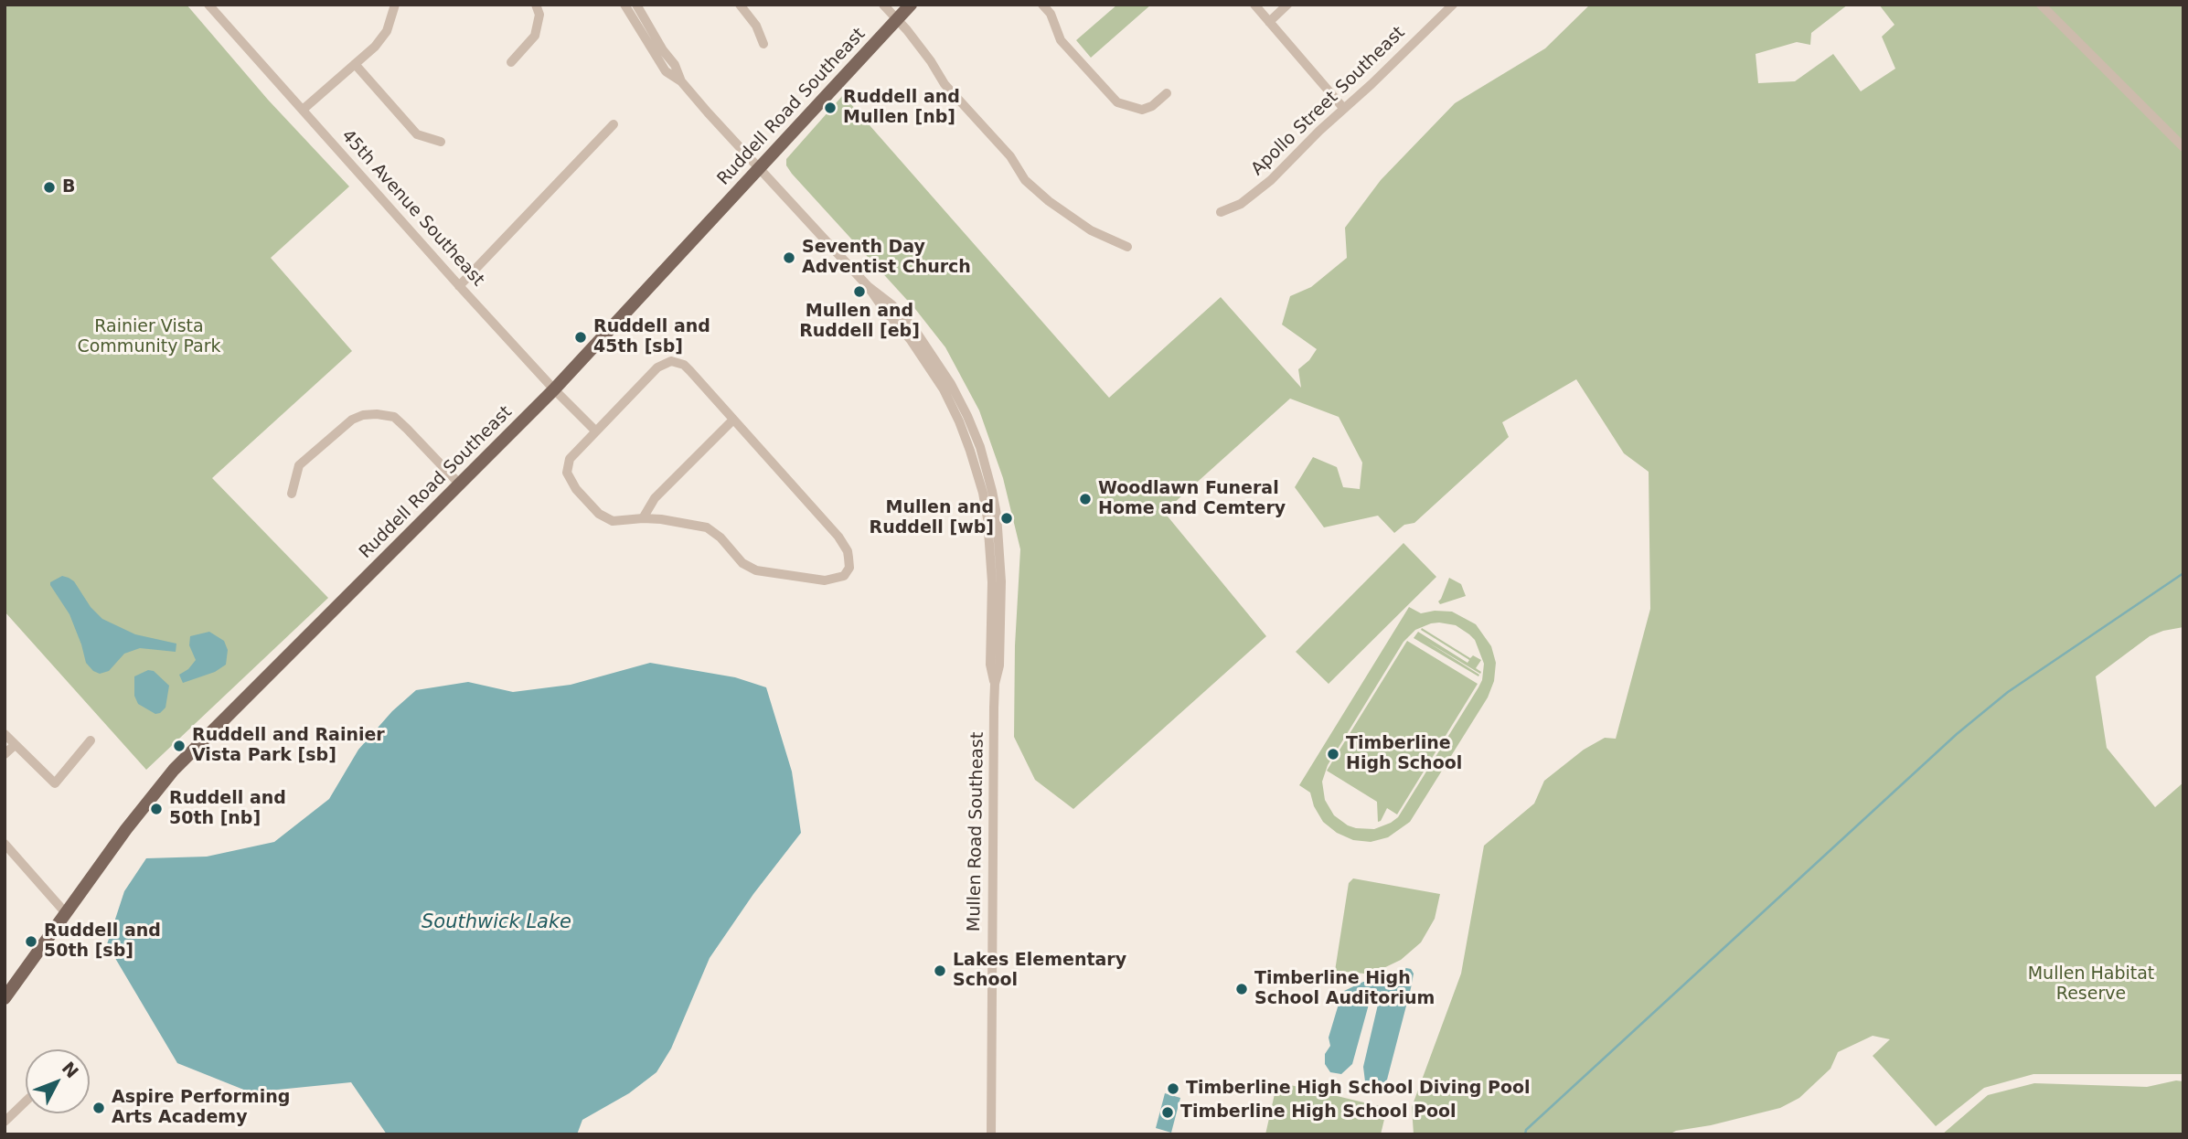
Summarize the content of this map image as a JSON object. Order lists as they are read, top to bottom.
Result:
{
  "streets": {
    "main road": ["Ruddell Road Southeast"],
    "street": ["Apollo Street Southeast", "45th Avenue Southeast", "Mullen Road Southeast"]
  },
  "crossings": [
    ["Ruddell Road Southeast", "45th Avenue Southeast"],
    ["Ruddell Road Southeast", "Mullen Road Southeast"]
  ],
  "water": ["Southwick Lake"],
  "parks": ["Rainier Vista Community Park", "Mullen Habitat Reserve"],
  "places": [
    "Ruddell and Mullen [nb]",
    "B",
    "Seventh Day Adventist Church",
    "Mullen and Ruddell [eb]",
    "Ruddell and 45th [sb]",
    "Woodlawn Funeral Home and Cemtery",
    "Mullen and Ruddell [wb]",
    "Ruddell and Rainier Vista Park [sb]",
    "Timberline High School",
    "Ruddell and 50th [nb]",
    "Ruddell and 50th [sb]",
    "Lakes Elementary School",
    "Timberline High School Auditorium",
    "Timberline High School Diving Pool",
    "Aspire Performing Arts Academy",
    "Timberline High School Pool"
  ],
  "north": "top right"
}
